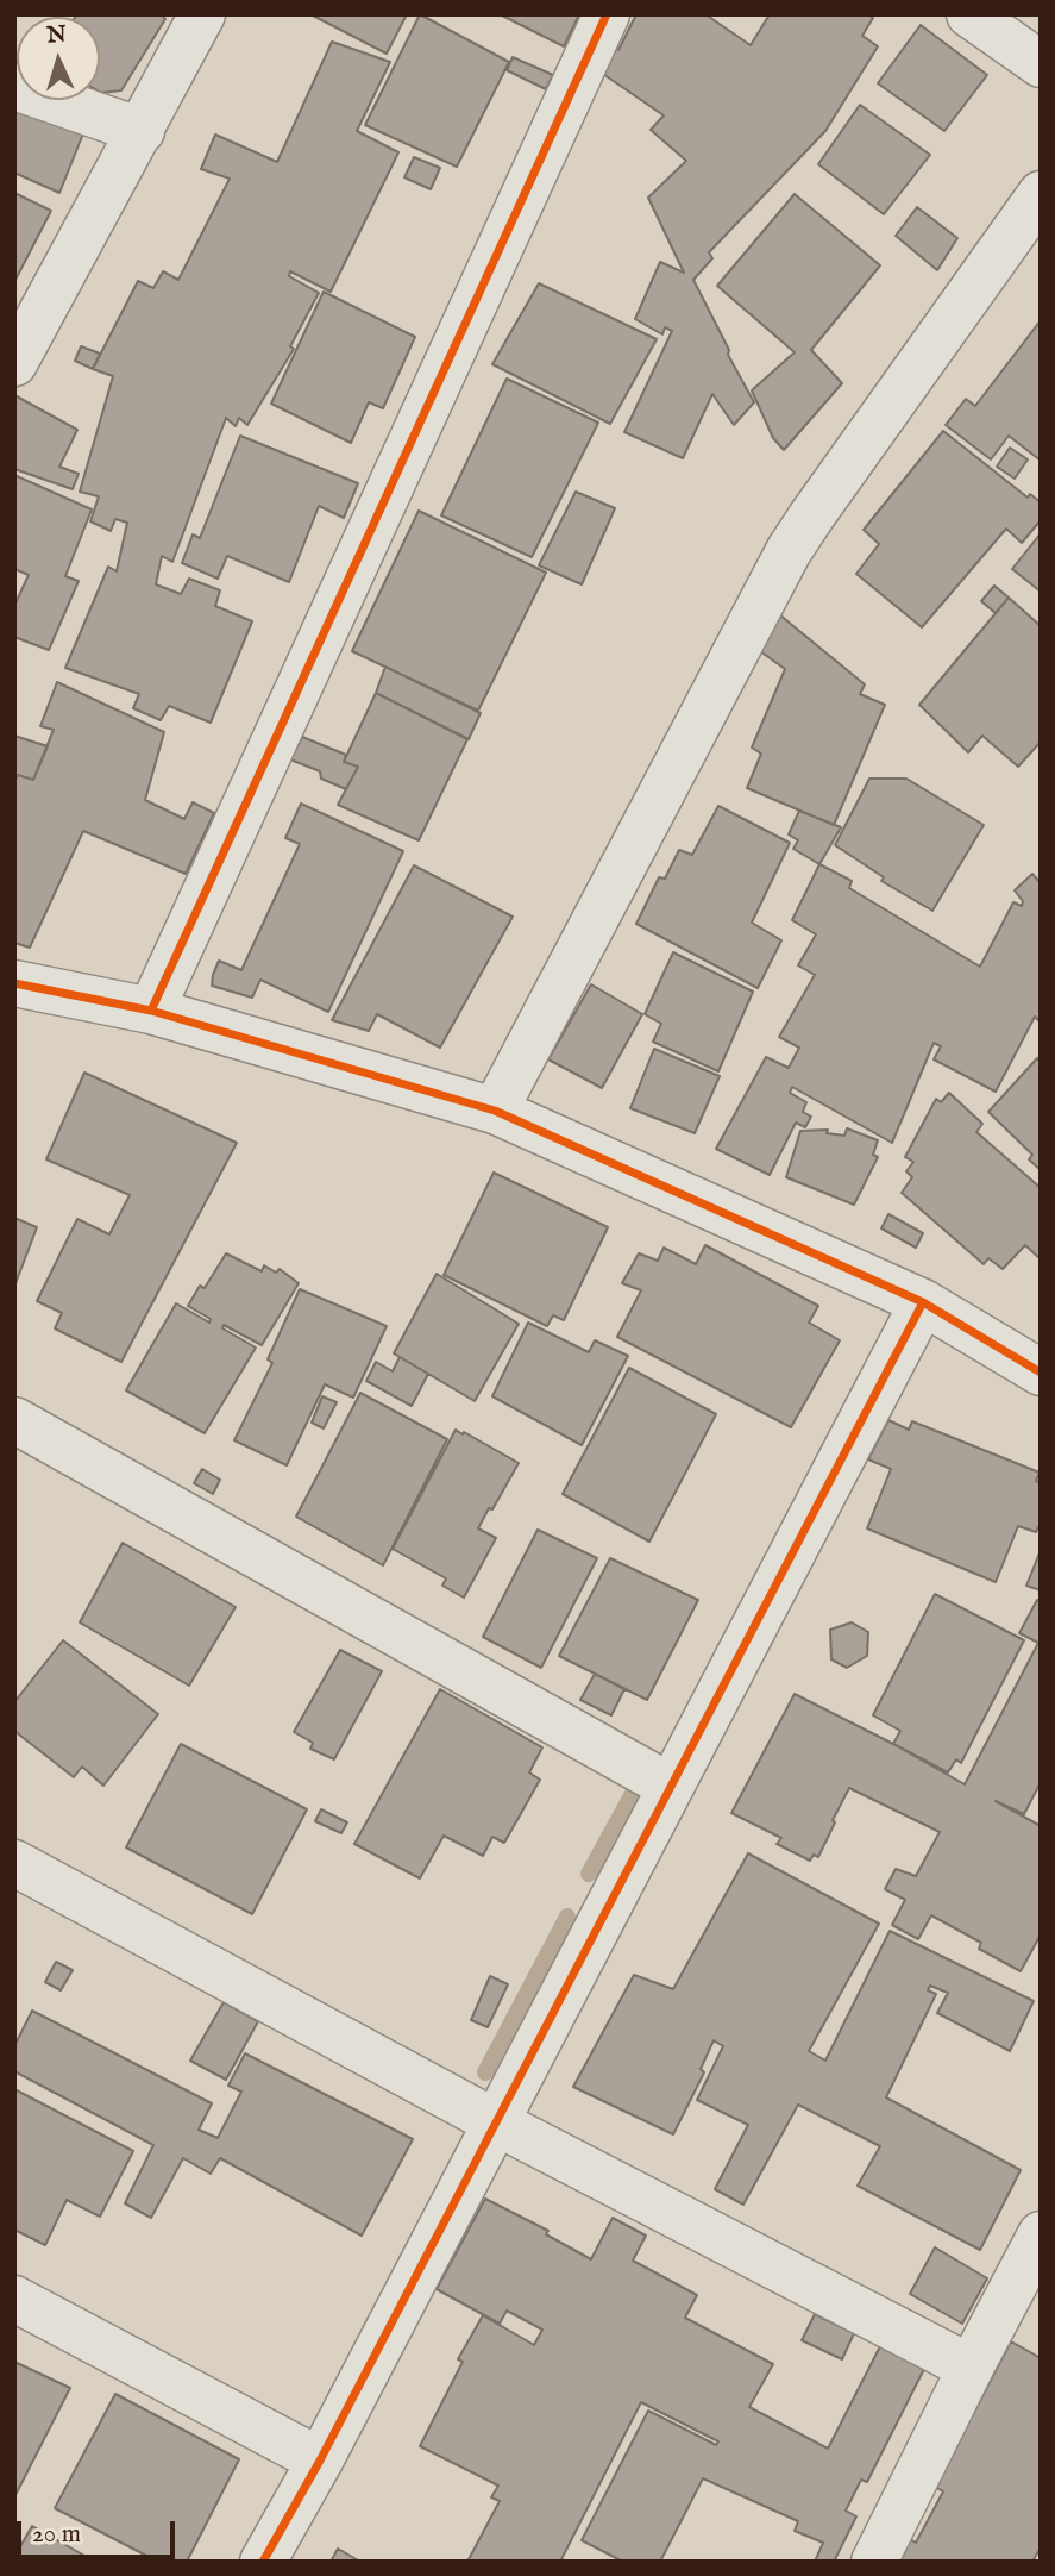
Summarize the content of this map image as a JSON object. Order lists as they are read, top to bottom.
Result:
{
  "scale_bar": "20 m",
  "north": "top"
}
